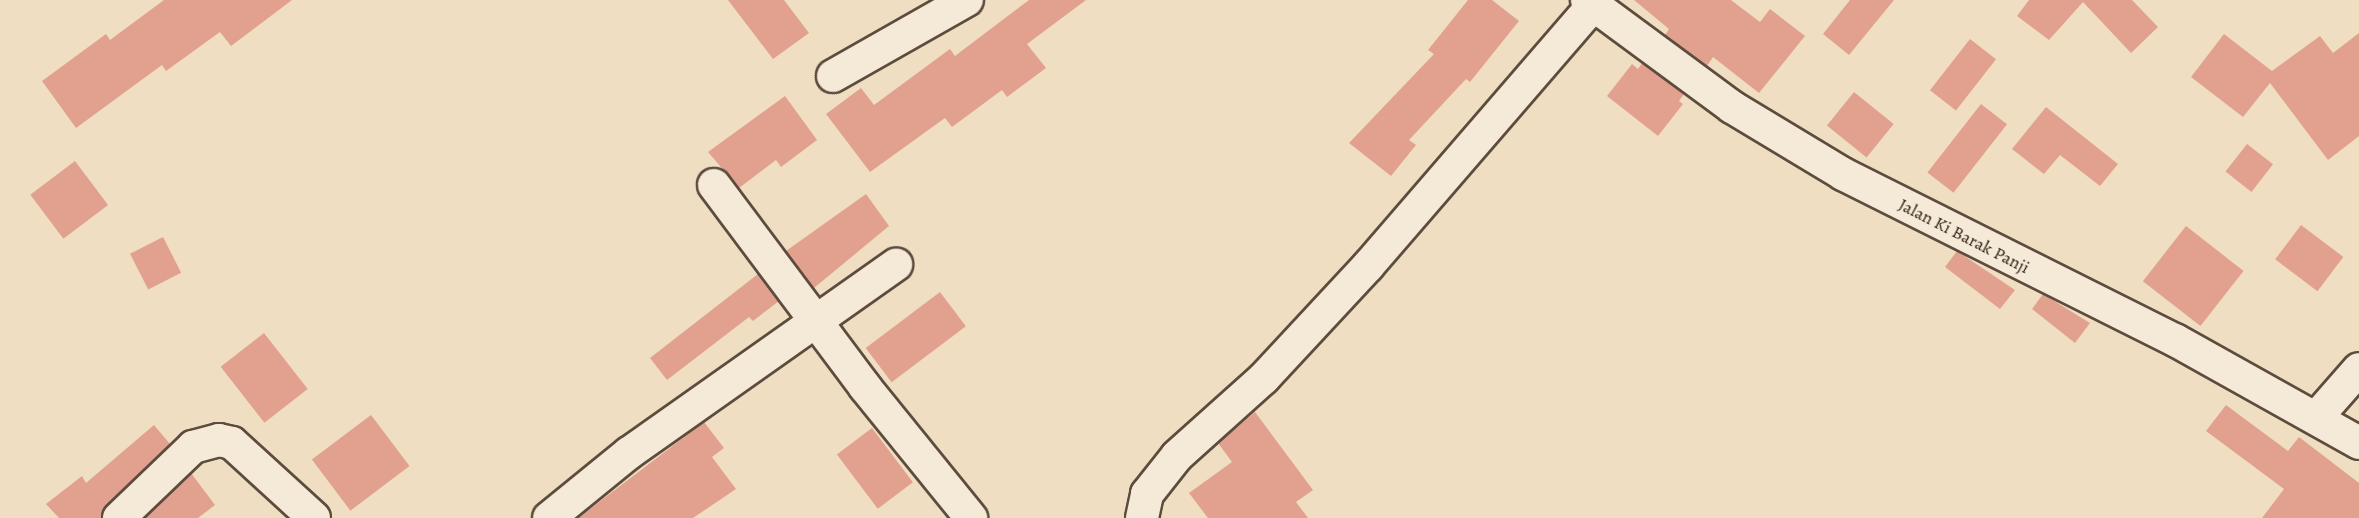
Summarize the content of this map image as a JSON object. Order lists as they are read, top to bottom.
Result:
{
  "streets": {
    "street": ["Jalan Ki Barak Panji"]
  }
}
